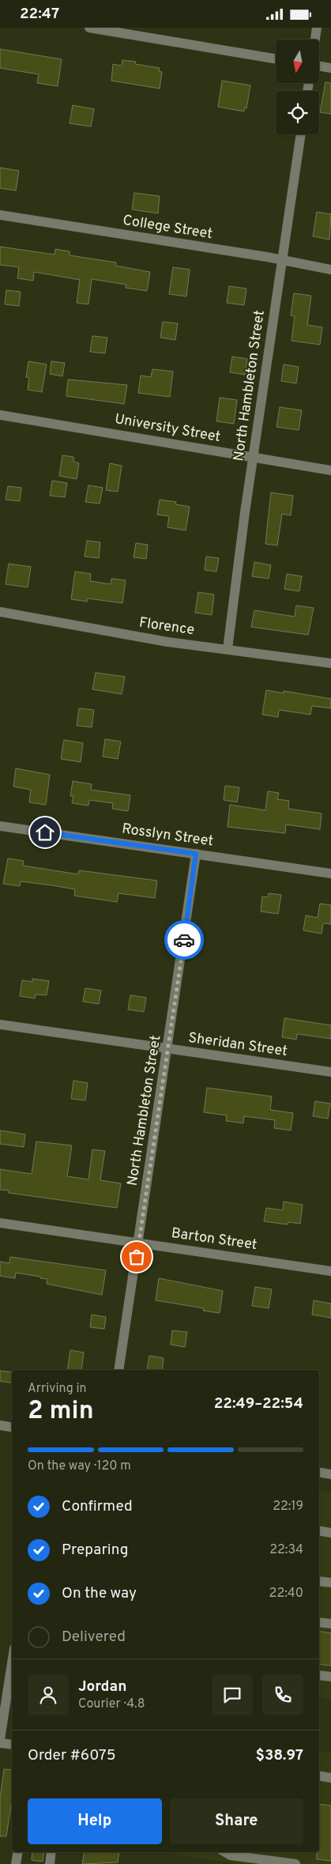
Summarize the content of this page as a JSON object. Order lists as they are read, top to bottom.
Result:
{
  "streets": {
    "street": [
      "College Street",
      "North Hambleton Street",
      "University Street",
      "Florence",
      "Rosslyn Street",
      "Sheridan Street",
      "Barton Street"
    ]
  },
  "crossings": [
    ["College Street", "North Hambleton Street"],
    ["North Hambleton Street", "University Street"],
    ["North Hambleton Street", "Florence"],
    ["North Hambleton Street", "Rosslyn Street"],
    ["North Hambleton Street", "Sheridan Street"],
    ["North Hambleton Street", "Barton Street"]
  ],
  "north": "bottom",
  "page": {
    "status": "22:47",
    "heading": ["2 min", "Arriving in", "22:49–22:54"],
    "panel": [
      "Jordan",
      "Courier · 4.8",
      "Order #6075",
      "$38.97"
    ],
    "bar": "On the way · 120 m",
    "list": [
      ["Confirmed", "22:19"],
      ["Preparing", "22:34"],
      ["On the way", "22:40"],
      "Delivered"
    ],
    "buttons": ["Help", "Share"]
  }
}
